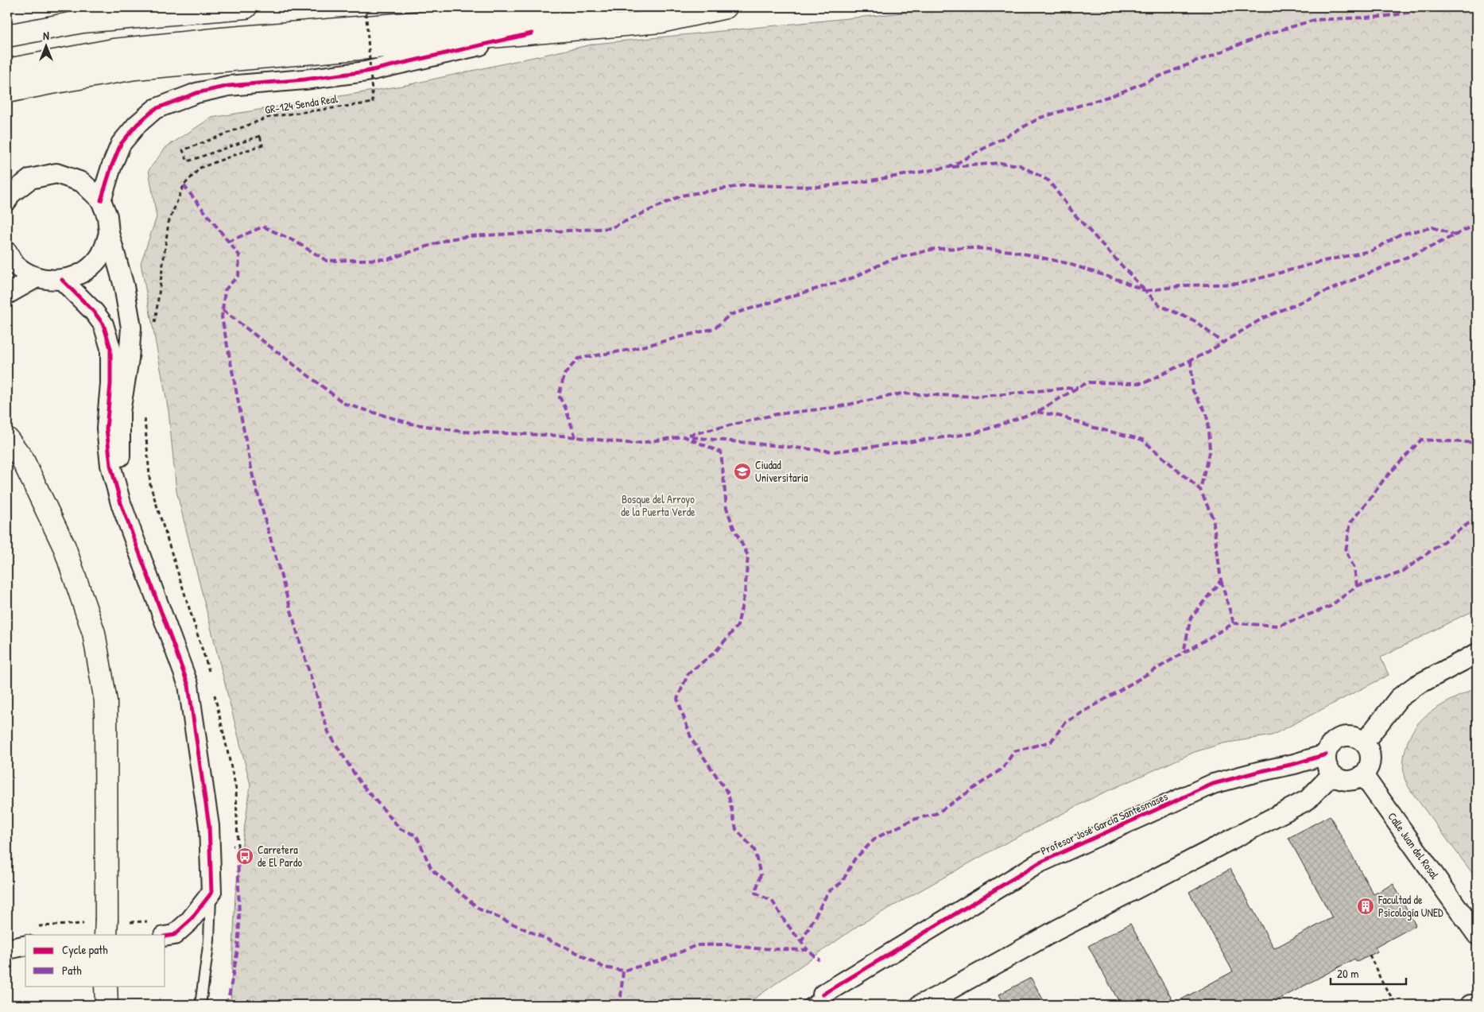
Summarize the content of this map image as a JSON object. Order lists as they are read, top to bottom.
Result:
{
  "streets": {
    "street": ["Profesor José García Santesmases", "Calle Juan del Rosal"],
    "path": ["GR-124 Senda Real"]
  },
  "crossings": [
    ["Profesor José García Santesmases", "Calle Juan del Rosal"]
  ],
  "parks": ["Bosque del Arroyo de la Puerta Verde"],
  "places": {
    "school or university": ["Ciudad Universitaria"],
    "bus stop": ["Carretera de El Pardo"],
    "building": ["Facultad de Psicología UNED"]
  },
  "legend": ["Cycle path", "Path"],
  "scale_bar": "20 m",
  "north": "top"
}
